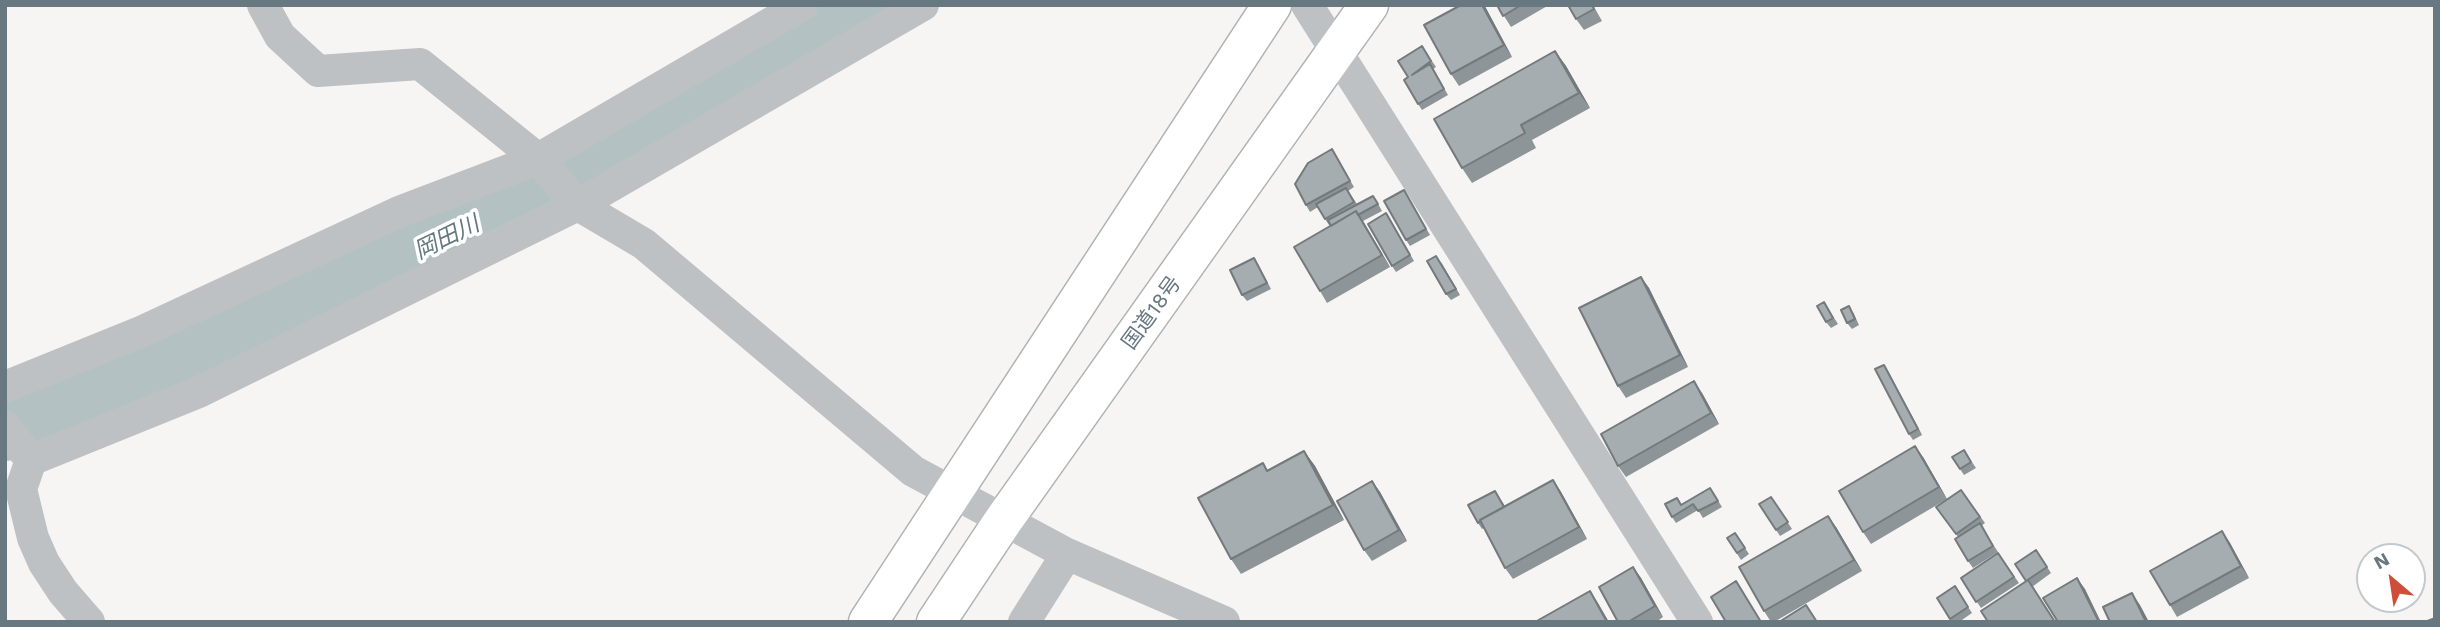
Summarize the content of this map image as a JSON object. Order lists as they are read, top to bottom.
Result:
{
  "streets": {
    "highway": ["国道18号"]
  },
  "water": ["岡田川"],
  "north": "top left"
}
